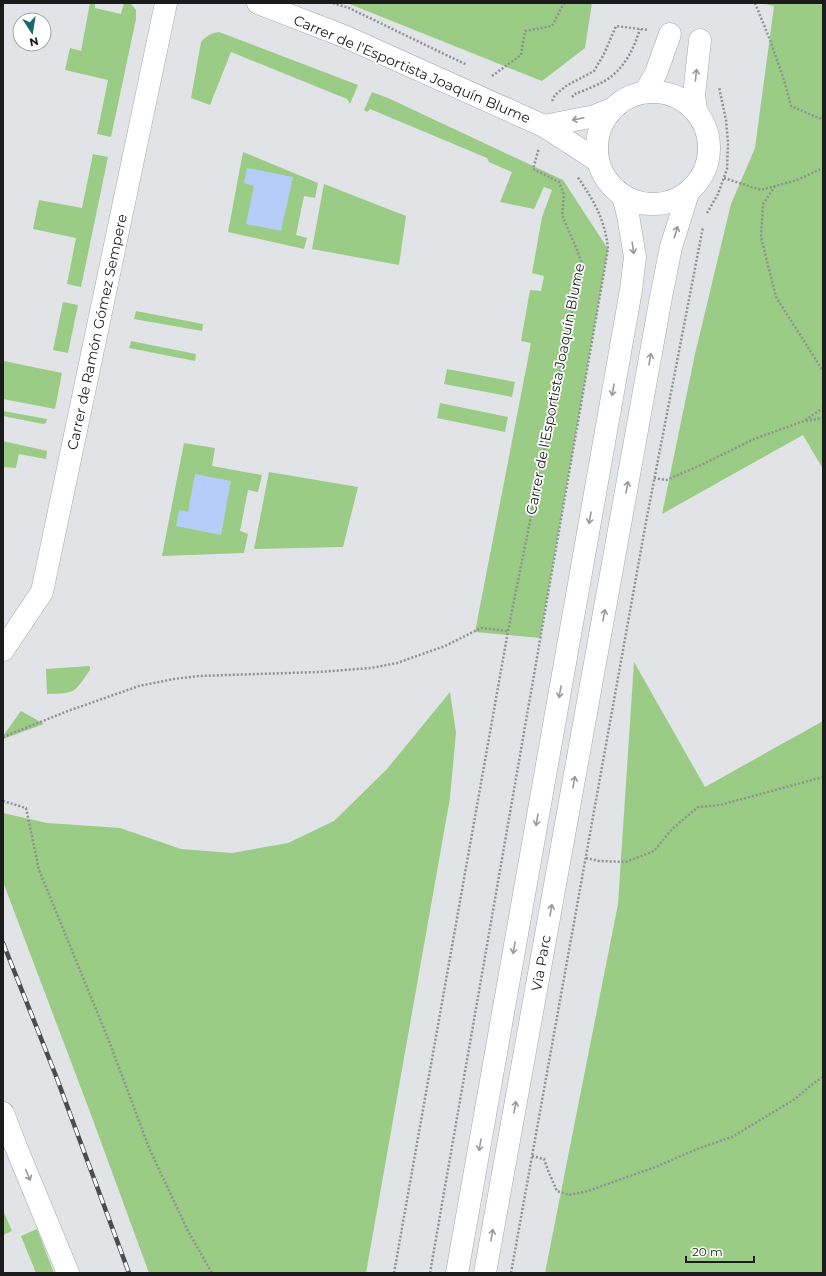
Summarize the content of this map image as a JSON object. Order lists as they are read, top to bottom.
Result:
{
  "streets": {
    "main road": ["Carrer de l'Esportista Joaquín Blume", "Carrer de Ramón Gómez Sempere", "Via Parc"]
  },
  "crossings": [
    ["Carrer de l'Esportista Joaquín Blume", "Via Parc"]
  ],
  "scale_bar": "20 m",
  "north": "bottom"
}
